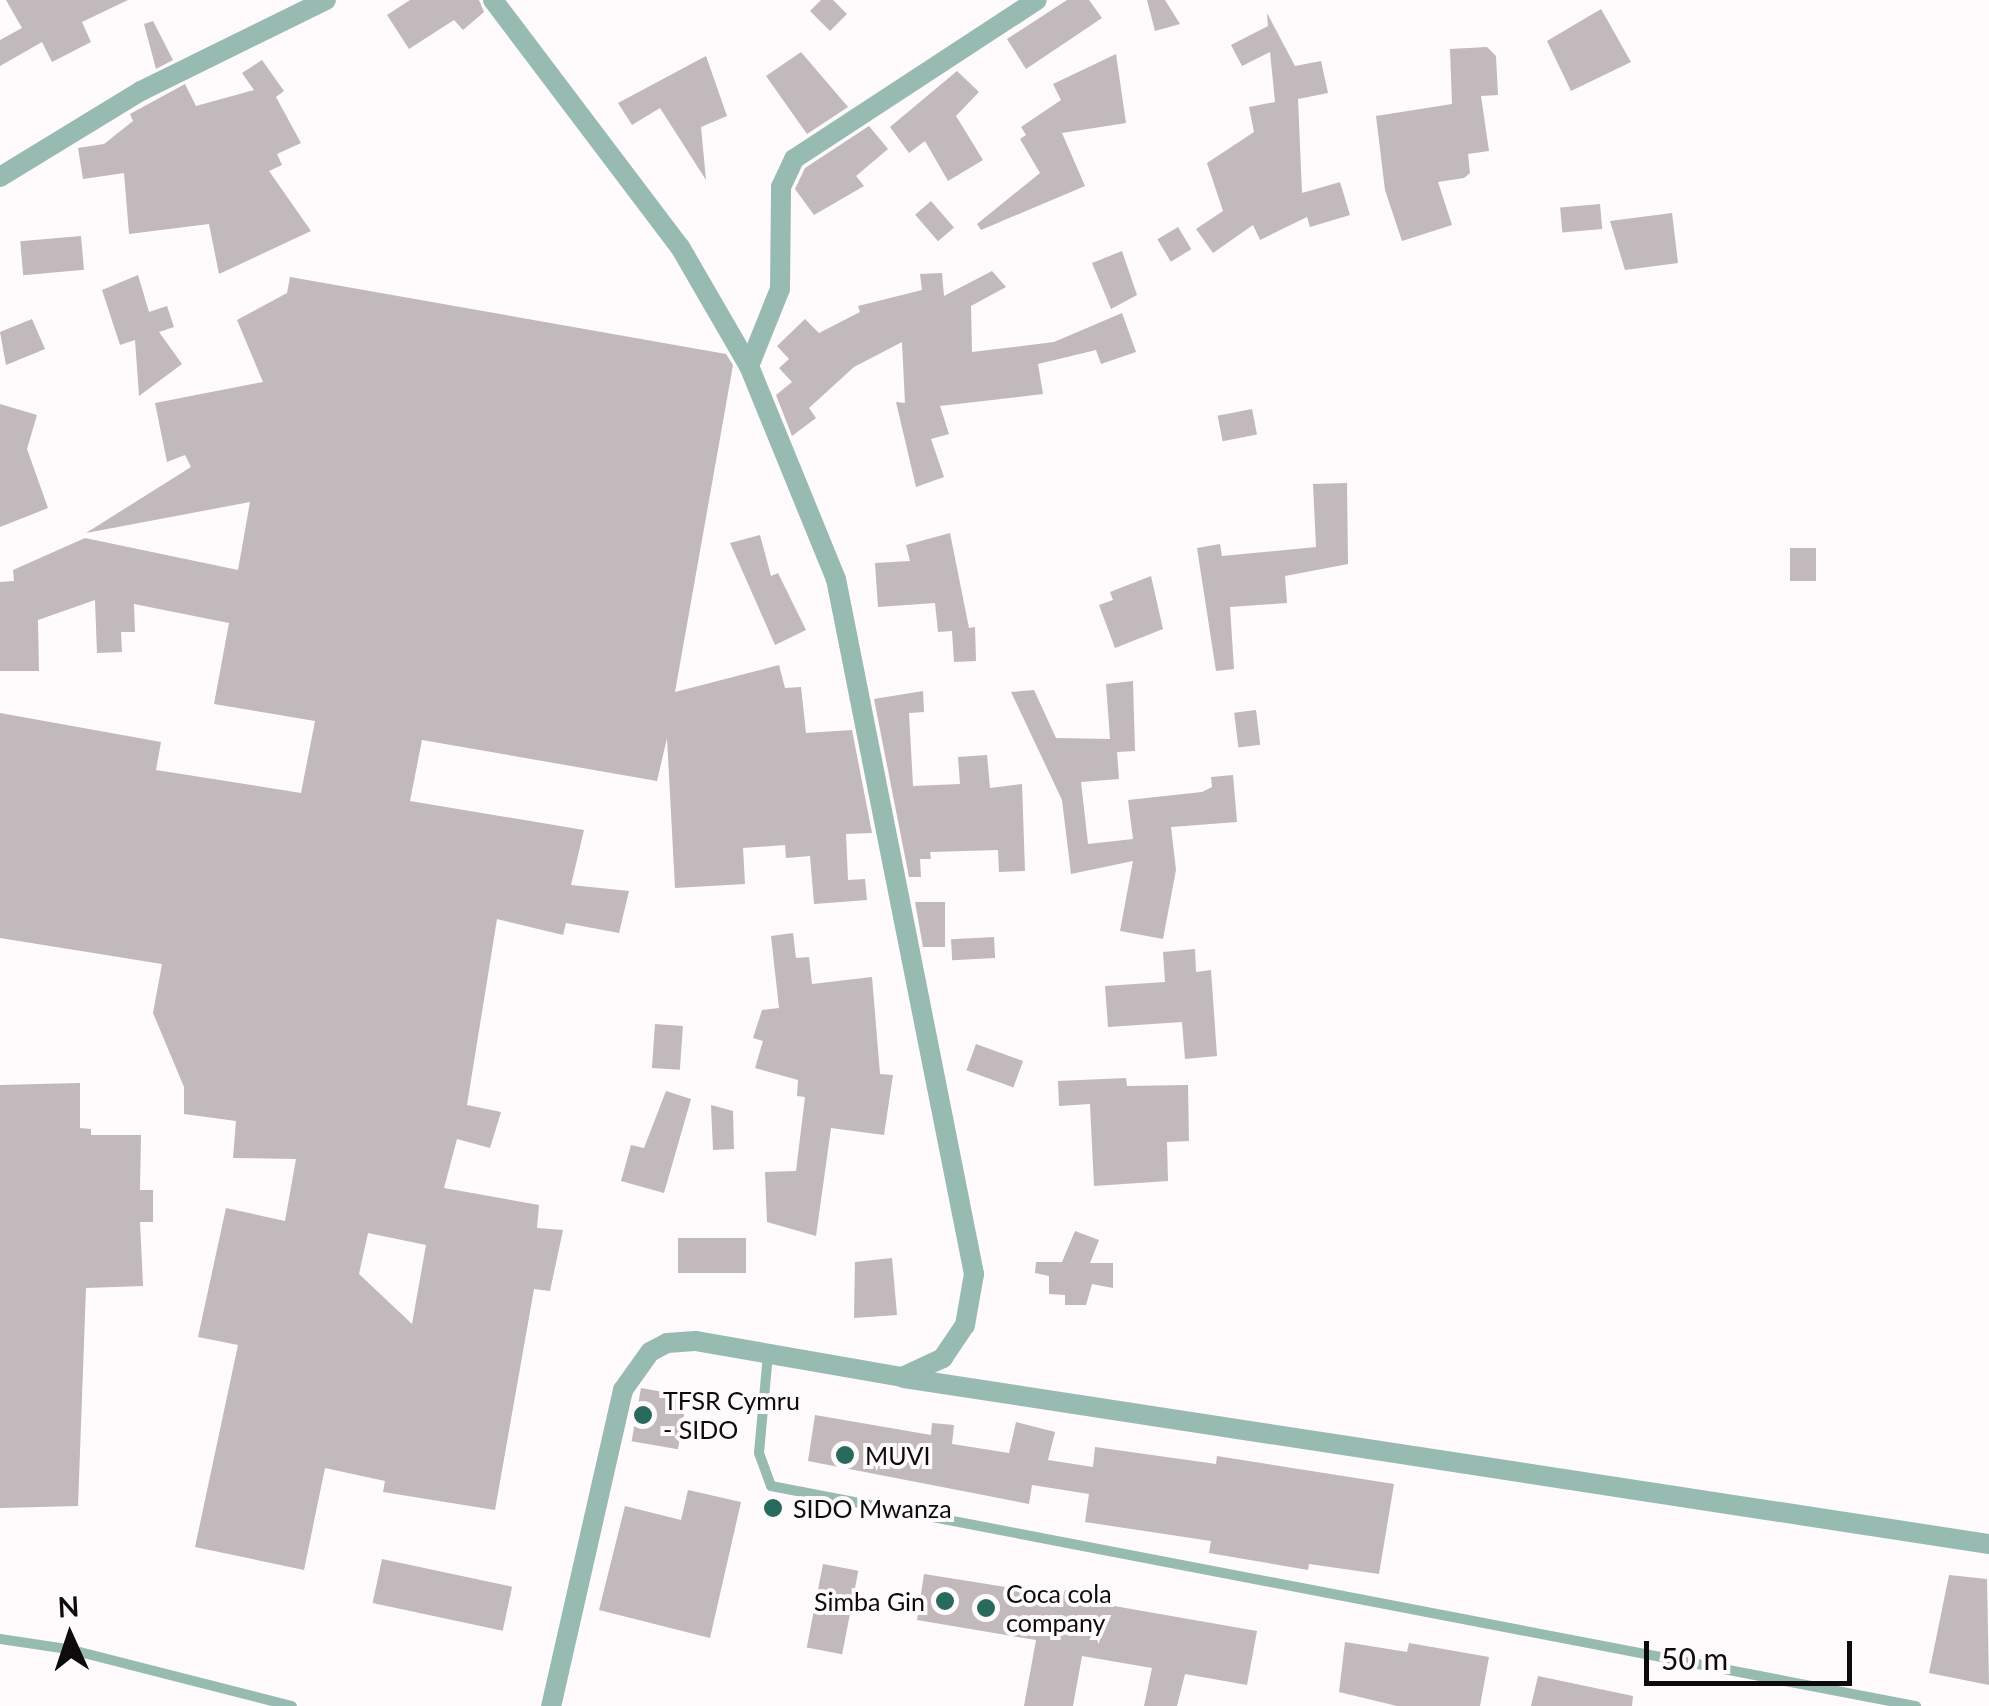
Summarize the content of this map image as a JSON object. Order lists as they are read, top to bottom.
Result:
{
  "places": [
    "TFSR Cymru - SIDO",
    "MUVI",
    "SIDO Mwanza",
    "Simba Gin",
    "Coca cola company"
  ],
  "scale_bar": "50 m",
  "north": "top"
}
